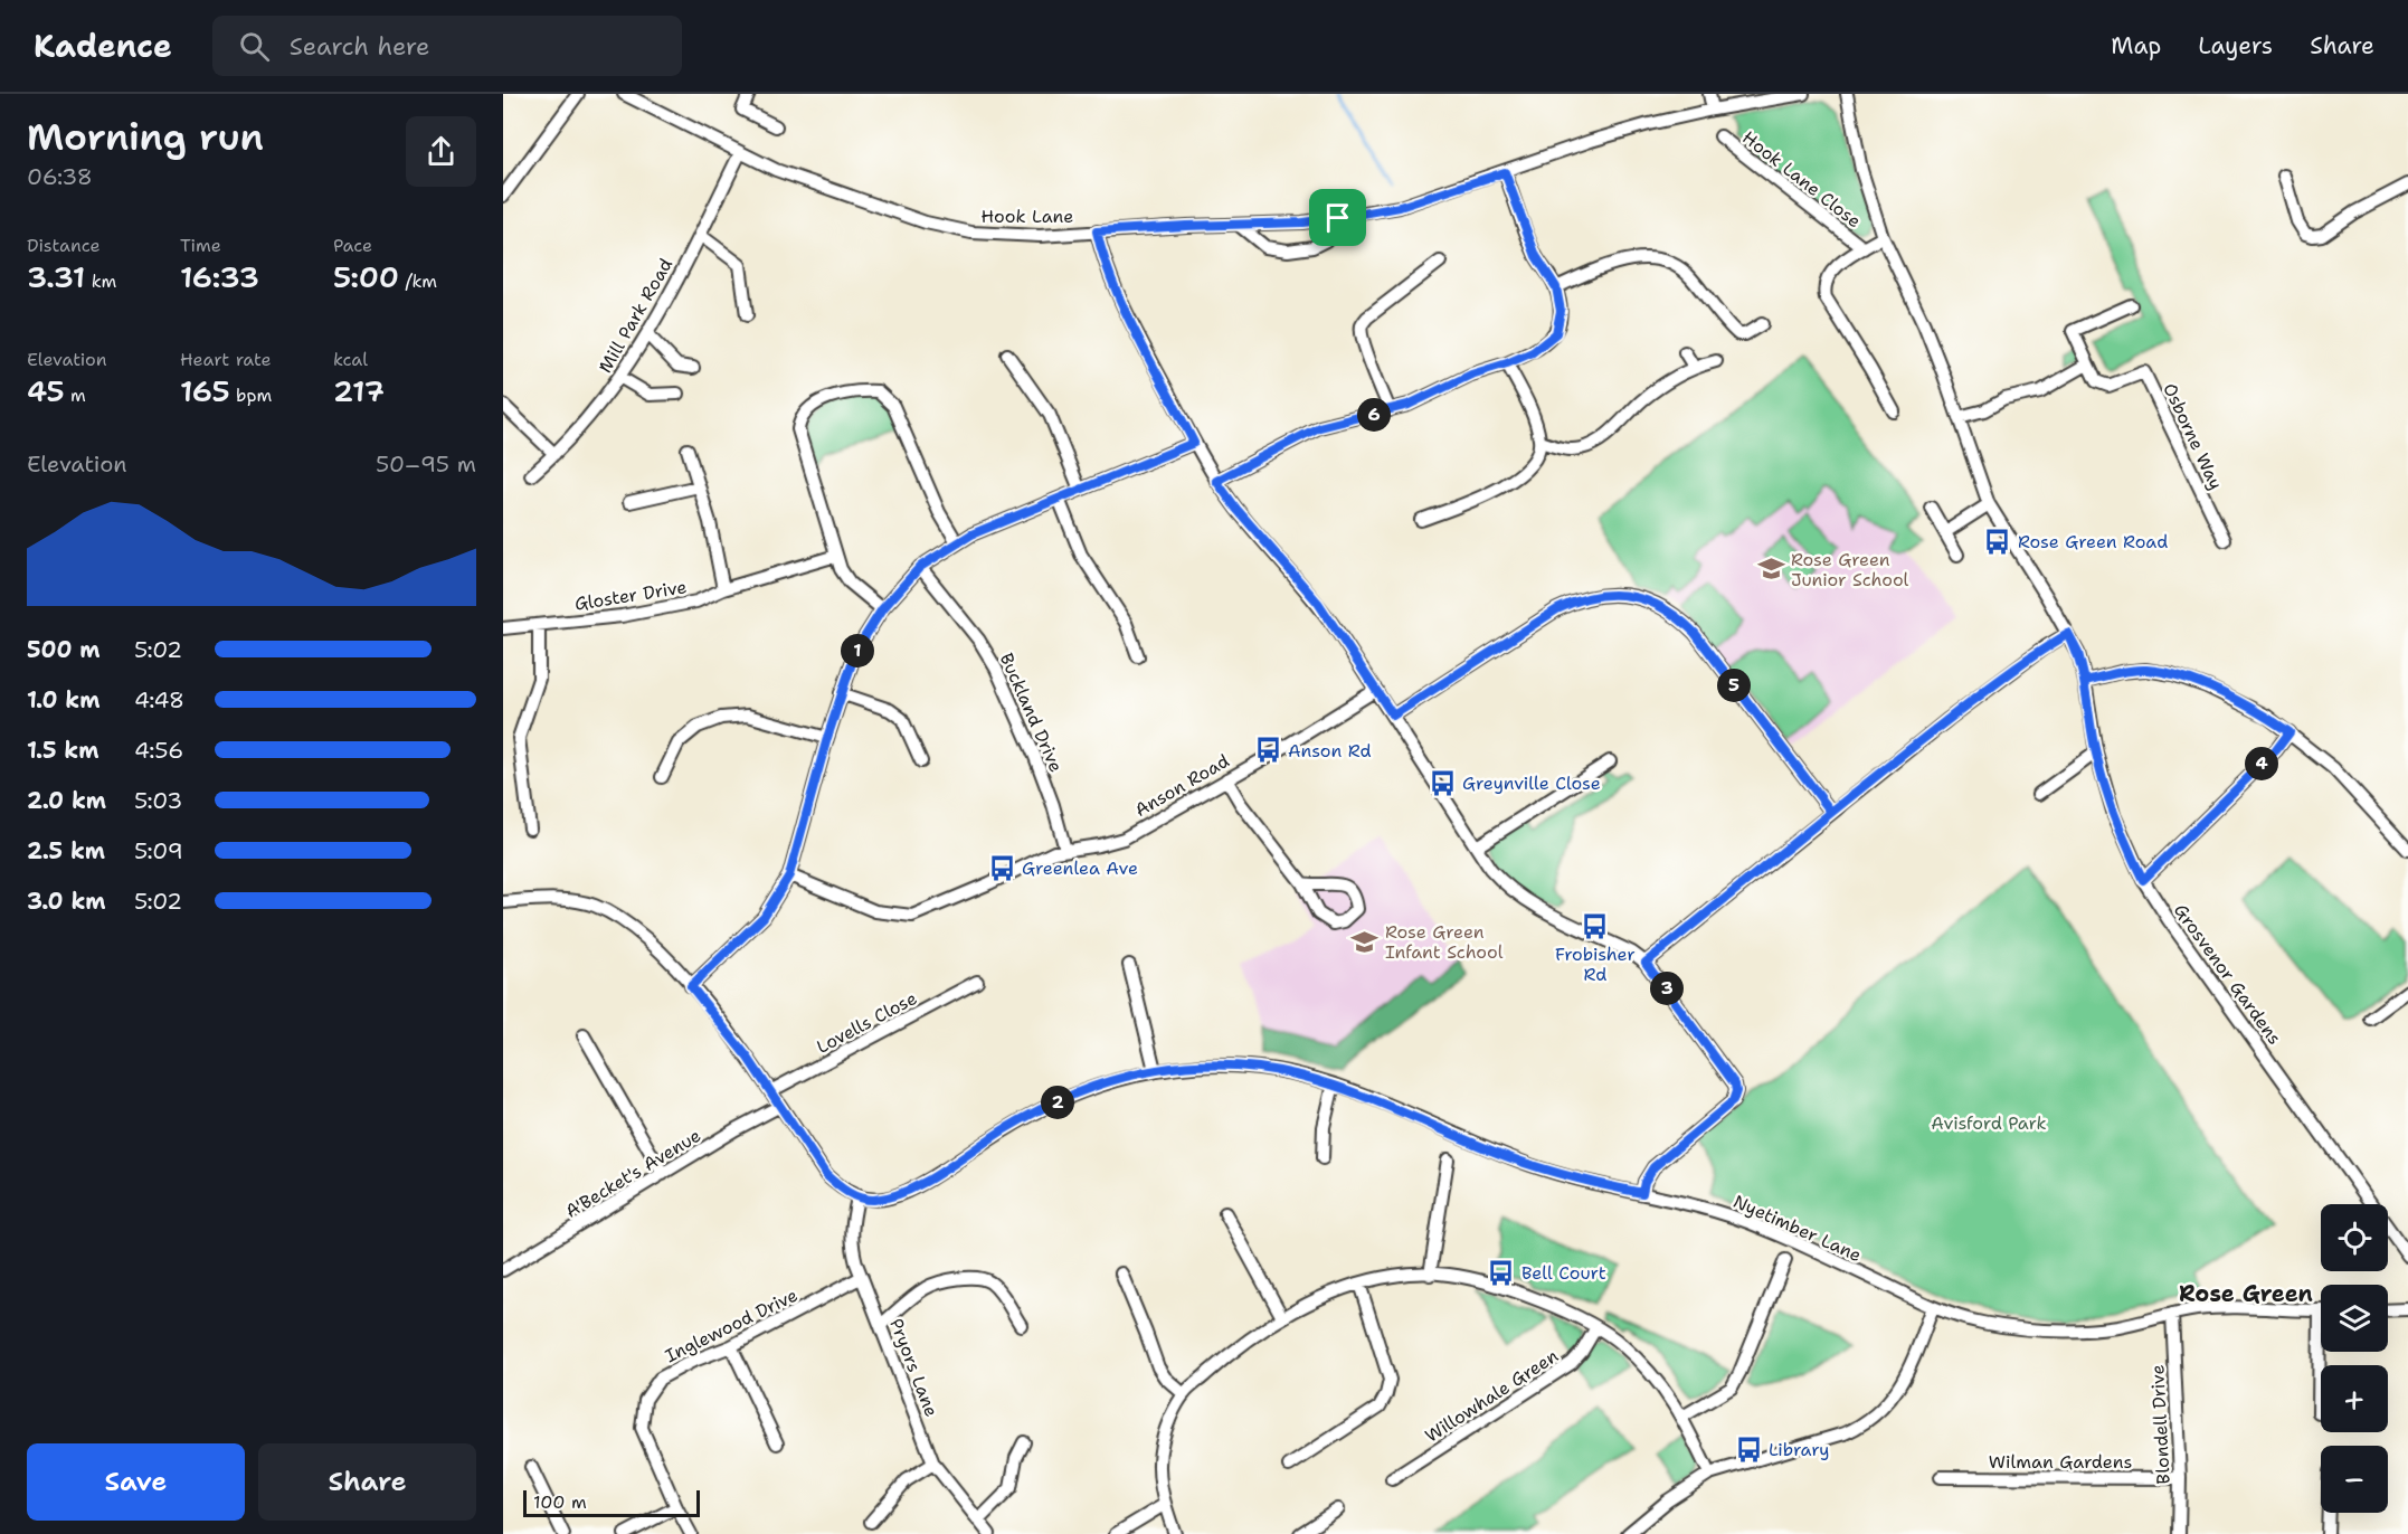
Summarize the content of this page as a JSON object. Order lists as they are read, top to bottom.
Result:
{
  "streets": {
    "street": [
      "Hook Lane Close",
      "Hook Lane",
      "Mill Park Road",
      "Osborne Way",
      "Gloster Drive",
      "Buckland Drive",
      "Anson Road",
      "Grosvenor Gardens",
      "Lovells Close",
      "A'Becket's Avenue",
      "Nyetimber Lane",
      "Inglewood Drive",
      "Pryors Lane",
      "Willowhale Green",
      "Blondell Drive",
      "Wilman Gardens"
    ]
  },
  "crossings": [
    ["Hook Lane", "Mill Park Road"],
    ["Buckland Drive", "Anson Road"],
    ["Nyetimber Lane", "Pryors Lane"],
    ["Nyetimber Lane", "Blondell Drive"],
    ["Inglewood Drive", "Pryors Lane"],
    ["Blondell Drive", "Wilman Gardens"]
  ],
  "districts": ["Rose Green"],
  "parks": ["Avisford Park"],
  "places": {
    "bus stop": [
      "Rose Green Road",
      "Anson Rd",
      "Greynville Close",
      "Greenlea Ave",
      "Frobisher Rd",
      "Bell Court",
      "Library"
    ],
    "school or university": ["Rose Green Junior School", "Rose Green Infant School"]
  },
  "scale_bar": "100 m",
  "page": {
    "header": "Kadence",
    "search": "Search here",
    "nav": ["Map", "Layers", "Share"],
    "heading": ["Morning run", "06:38"],
    "stats": [
      ["Distance", "3.31 km"],
      ["Time", "16:33"],
      ["Pace", "5:00 /km"],
      ["Elevation", "45 m"],
      ["Heart rate", "165 bpm"],
      ["kcal", "217"]
    ],
    "pins": [
      "6",
      "1",
      "5",
      "4",
      "3",
      "2"
    ],
    "chart": ["Elevation", "50–95 m"],
    "list": [
      {
        "name": "500 m",
        "note": "5:02"
      },
      {
        "name": "1.0 km",
        "note": "4:48"
      },
      {
        "name": "1.5 km",
        "note": "4:56"
      },
      {
        "name": "2.0 km",
        "note": "5:03"
      },
      {
        "name": "2.5 km",
        "note": "5:09"
      },
      {
        "name": "3.0 km",
        "note": "5:02"
      }
    ],
    "map_buttons": ["+", "−"],
    "buttons": ["Save", "Share"],
    "scale": "100 m"
  }
}
